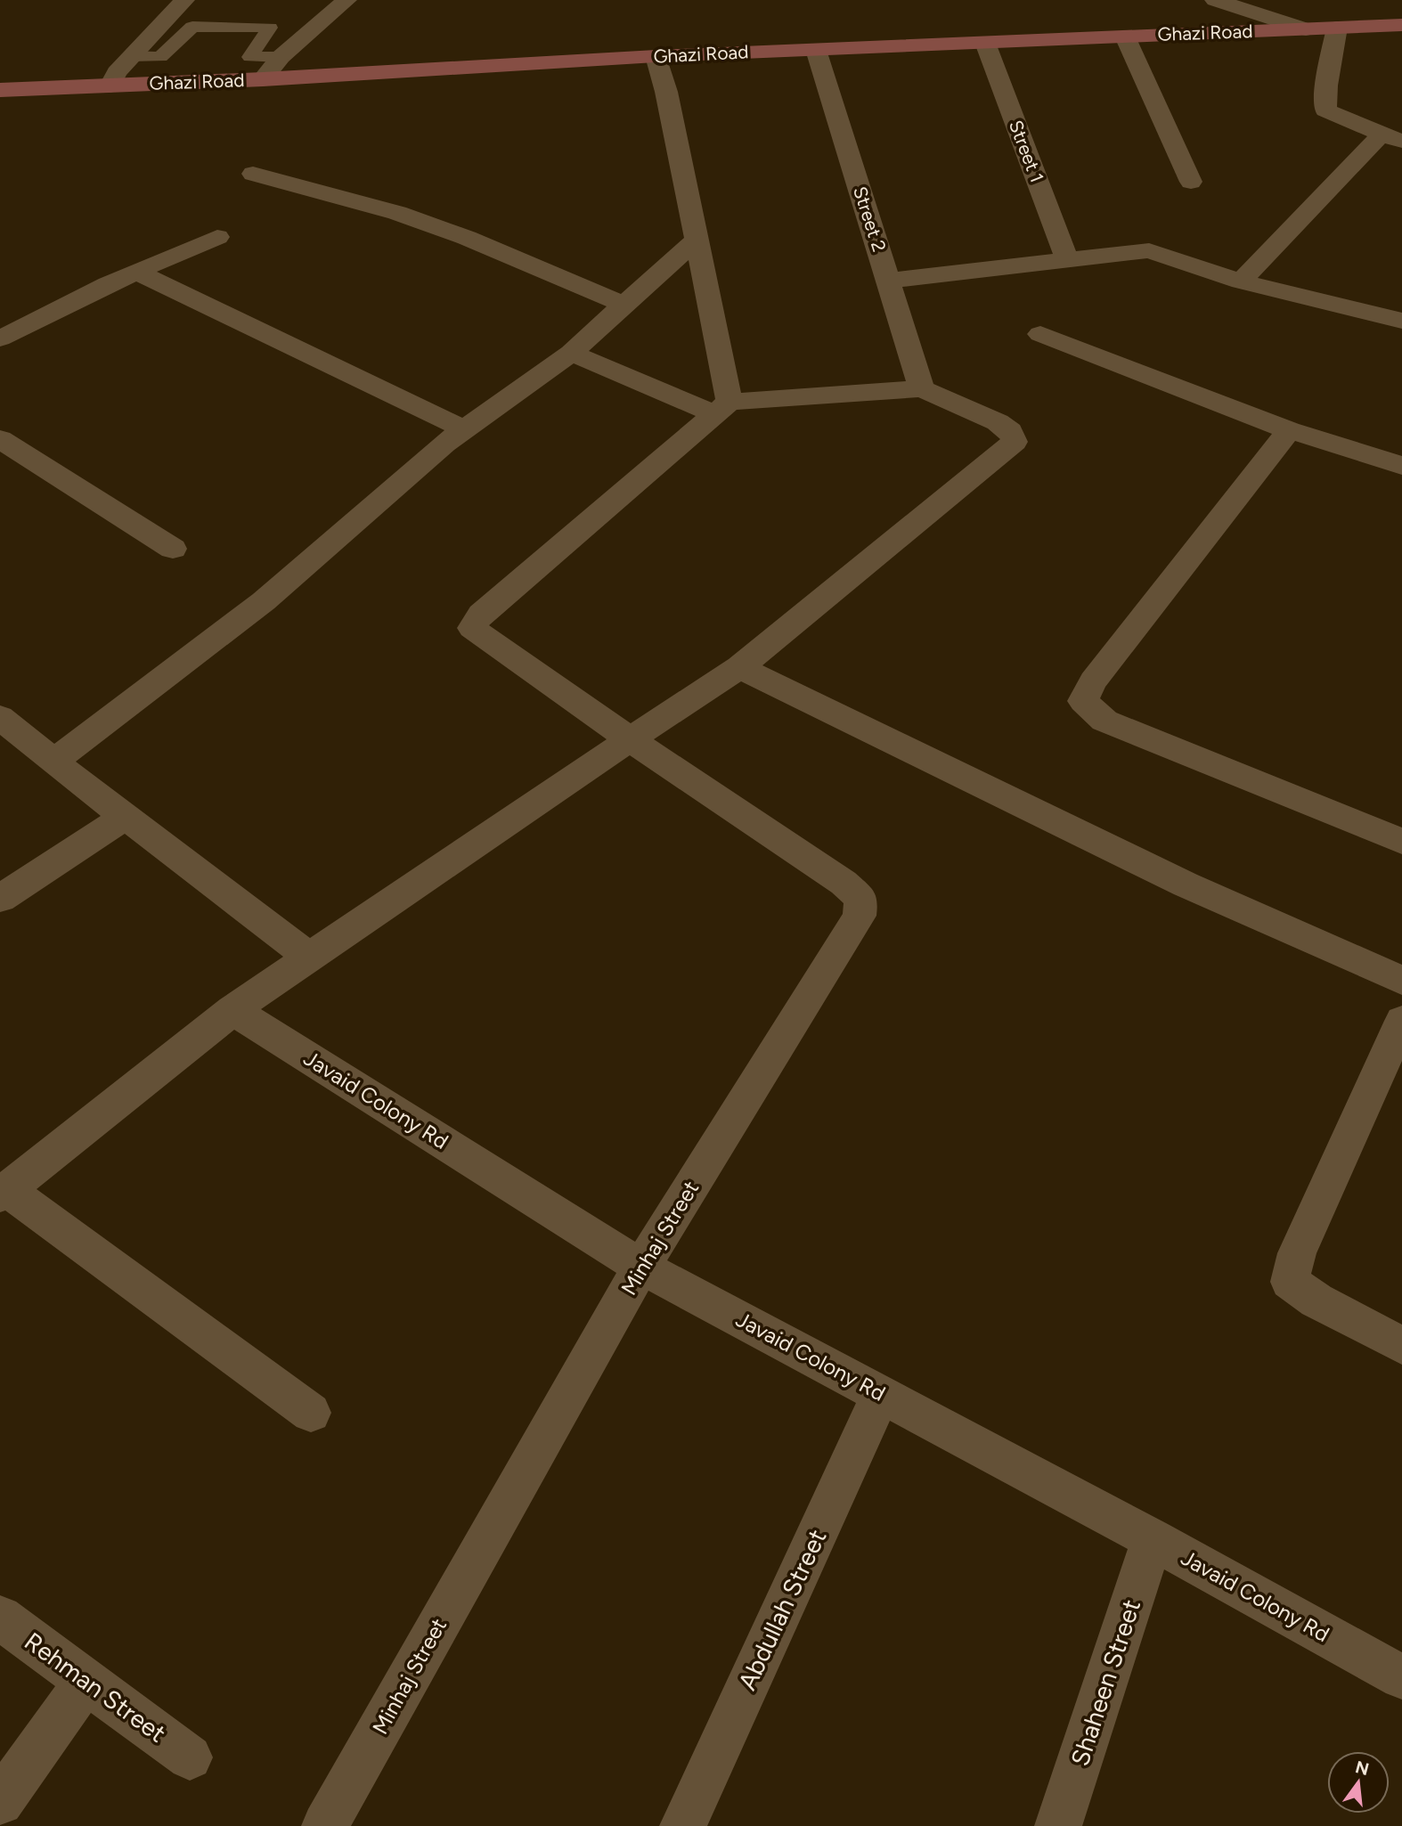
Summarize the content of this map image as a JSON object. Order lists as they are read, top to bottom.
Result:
{
  "streets": {
    "main road": ["Ghazi Road"],
    "street": [
      "Street 1",
      "Street 2",
      "Javaid Colony Rd",
      "Minhaj Street",
      "Abdullah Street",
      "Shaheen Street",
      "Rehman Street"
    ]
  },
  "crossings": [
    ["Ghazi Road", "Street 1"],
    ["Ghazi Road", "Street 2"],
    ["Javaid Colony Rd", "Minhaj Street"],
    ["Javaid Colony Rd", "Abdullah Street"],
    ["Javaid Colony Rd", "Shaheen Street"]
  ],
  "north": "top"
}
